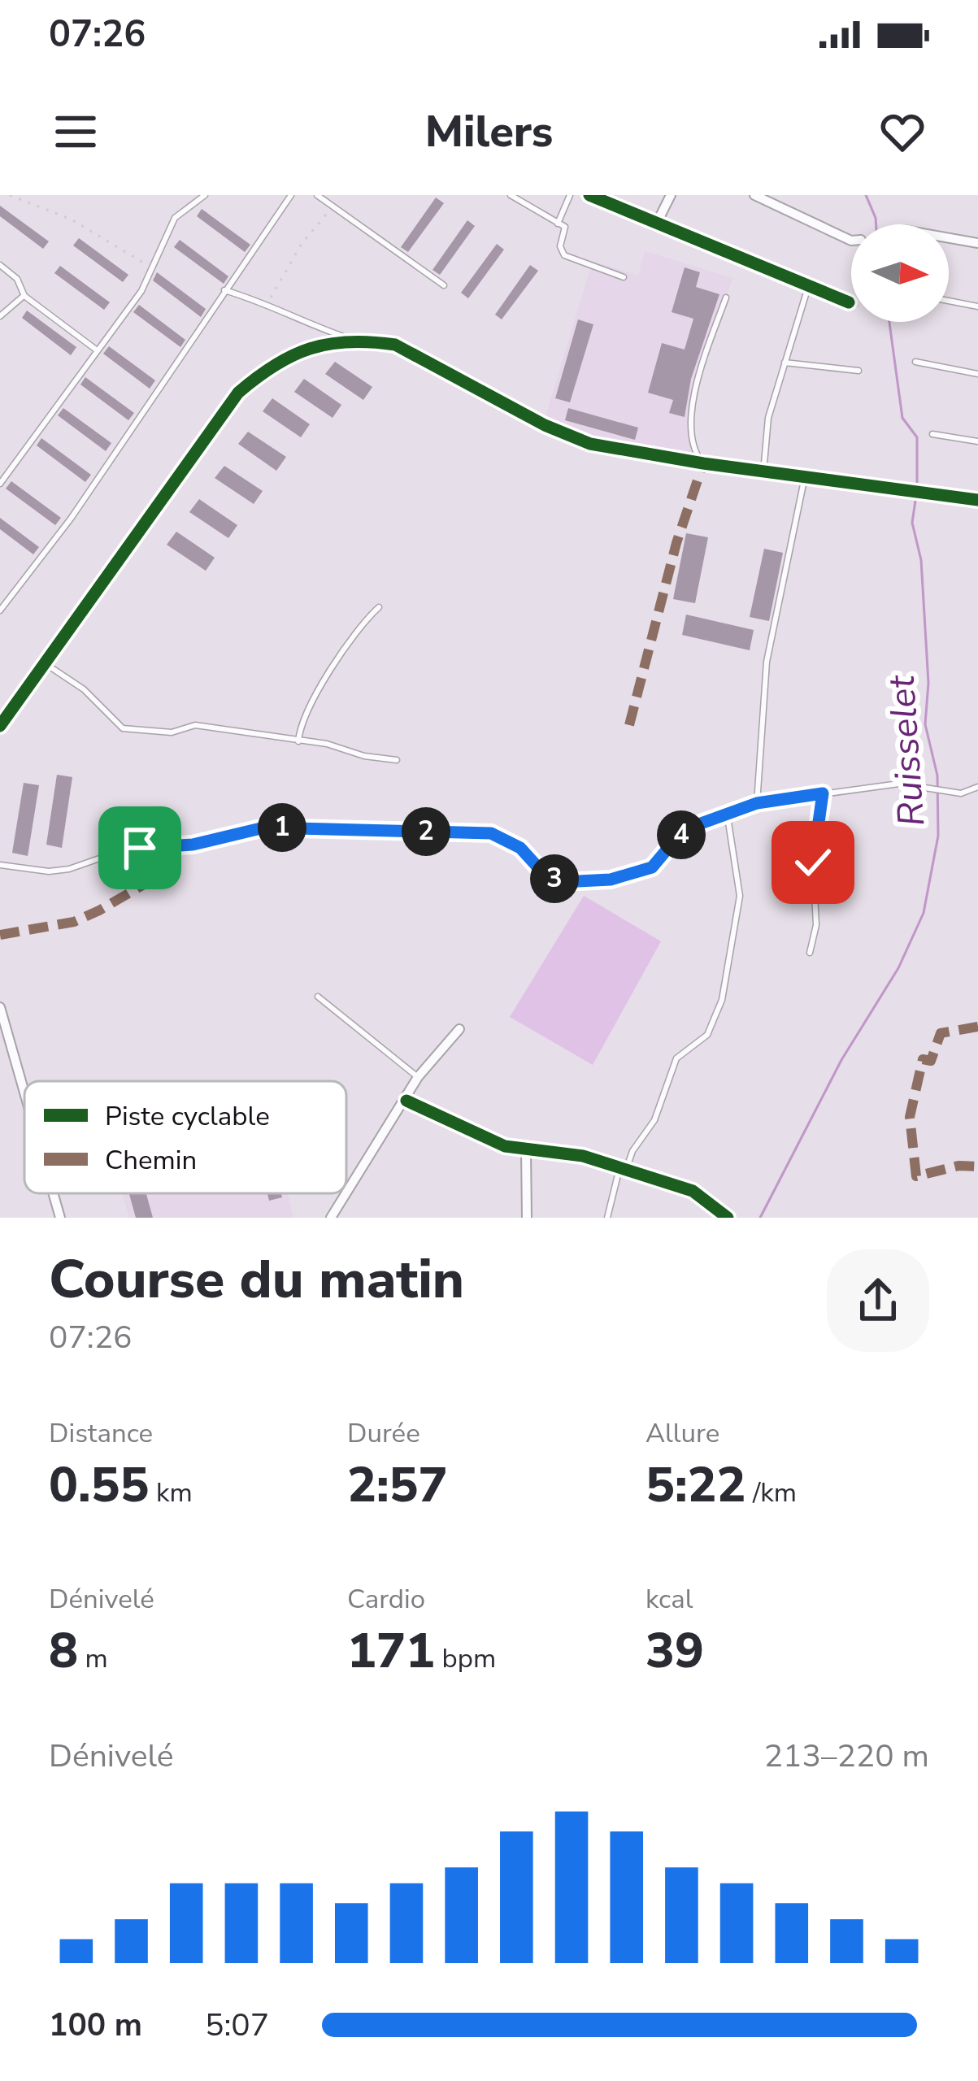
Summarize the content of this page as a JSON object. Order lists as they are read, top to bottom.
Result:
{
  "water": ["Ruisselet"],
  "legend": ["Piste cyclable", "Chemin"],
  "north": "right",
  "page": {
    "status": "07:26",
    "header": "Milers",
    "pins": [
      "1",
      "2",
      "4",
      "3"
    ],
    "heading": ["Course du matin", "07:26"],
    "stats": [
      ["Distance", "0.55 km"],
      ["Durée", "2:57"],
      ["Allure", "5:22 /km"],
      ["Dénivelé", "8 m"],
      ["Cardio", "171 bpm"],
      ["kcal", "39"]
    ],
    "chart": ["Dénivelé", "213–220 m"],
    "list": [
      {
        "name": "100 m",
        "note": "5:07"
      }
    ]
  }
}
